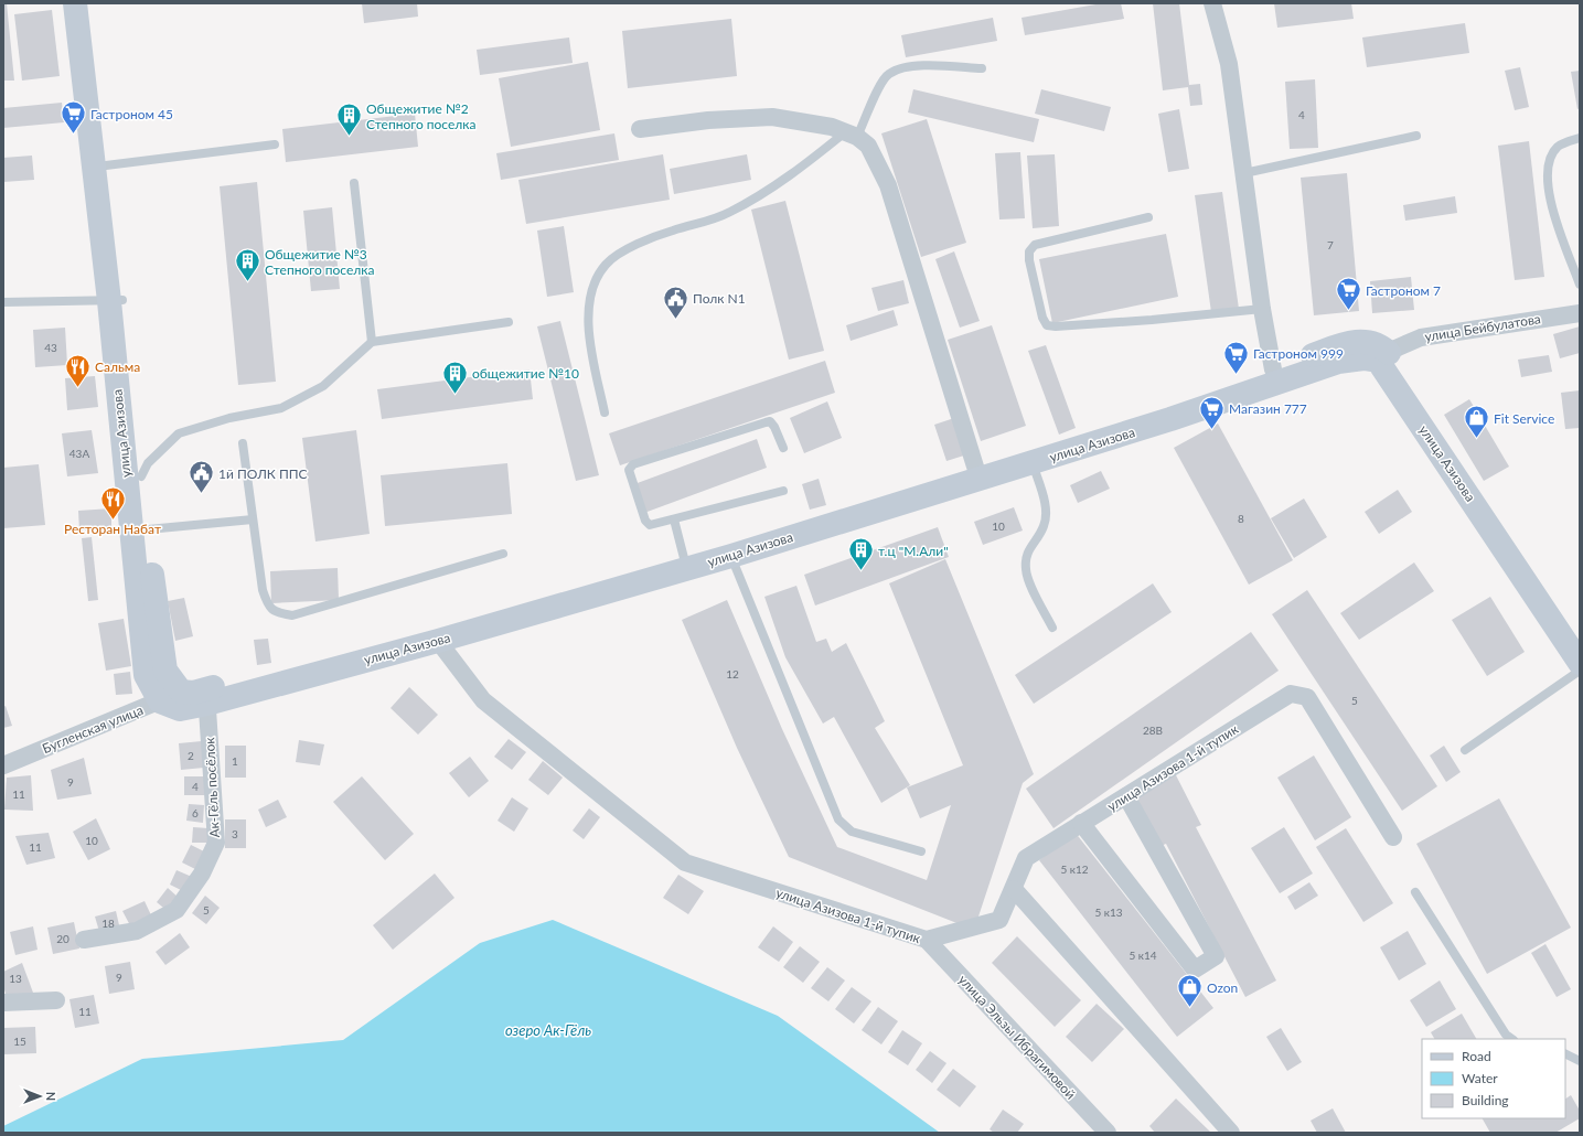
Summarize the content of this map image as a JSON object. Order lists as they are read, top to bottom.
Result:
{
  "streets": {
    "main road": ["улица Азизова"],
    "street": [
      "улица Бейбулатова",
      "Бугленская улица",
      "улица Азизова 1-й тупик",
      "Ак-Гёль посёлок",
      "улица Эльзы Ибрагимовой"
    ]
  },
  "crossings": [
    ["улица Бейбулатова", "улица Азизова"],
    ["улица Азизова", "Бугленская улица"],
    ["улица Азизова", "улица Азизова 1-й тупик"],
    ["улица Азизова", "Ак-Гёль посёлок"],
    ["улица Азизова 1-й тупик", "улица Эльзы Ибрагимовой"]
  ],
  "water": ["озеро Ак-Гёль"],
  "places": {
    "supermarket": [
      "Гастроном 45",
      "Гастроном 7",
      "Гастроном 999",
      "Магазин 777"
    ],
    "building": [
      "Общежитие №2 Степного поселка",
      "Общежитие №3 Степного поселка",
      "общежитие №10",
      "т.ц \"М.Али\""
    ],
    "public building": ["Полк N1", "1й ПОЛК ППС"],
    "restaurant": ["Сальма", "Ресторан Набат"],
    "shop": ["Fit Service", "Ozon"]
  },
  "house_numbers": [
    "4",
    "7",
    "43",
    "43А",
    "8",
    "10",
    "12",
    "5",
    "28В",
    "2",
    "1",
    "9",
    "4",
    "11",
    "6",
    "3",
    "10",
    "11",
    "5 к12",
    "5",
    "5 к13",
    "18",
    "20",
    "5 к14",
    "9",
    "13",
    "11",
    "15"
  ],
  "legend": ["Road", "Water", "Building"],
  "north": "right"
}
